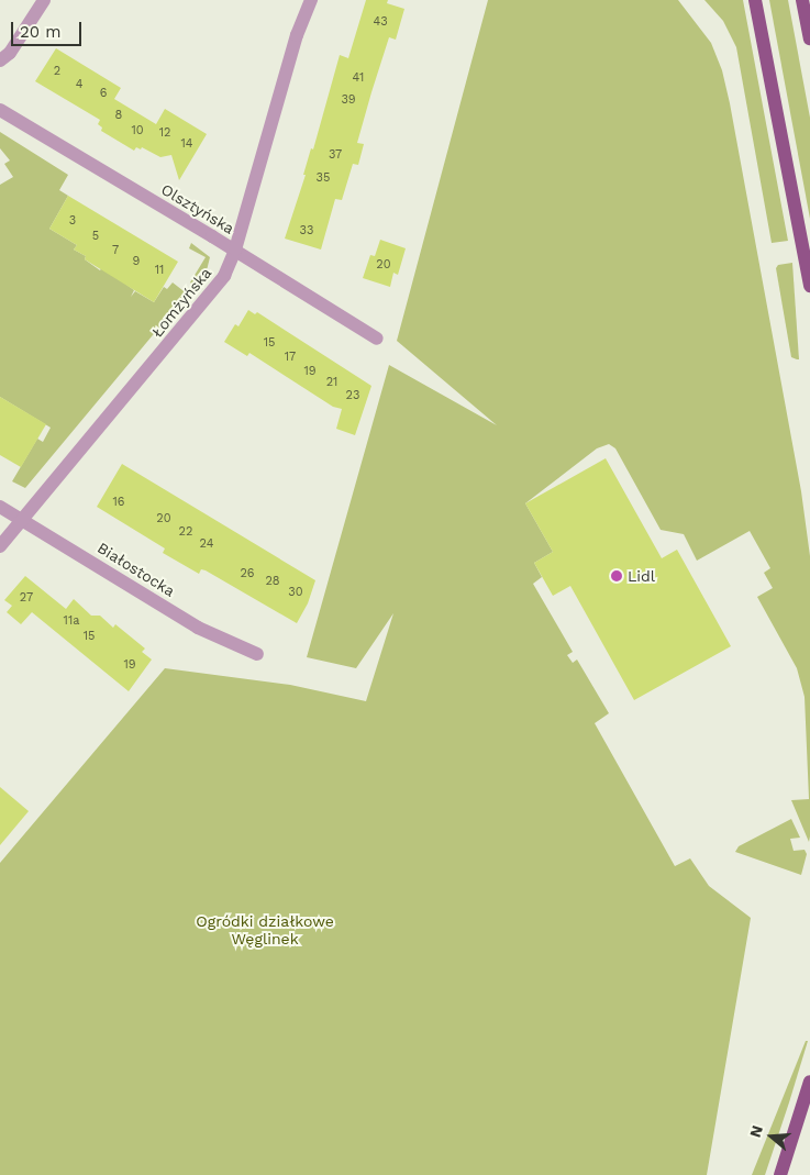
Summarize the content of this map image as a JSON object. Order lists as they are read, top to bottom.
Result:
{
  "streets": {
    "street": ["Olsztyńska", "Łomżyńska", "Białostocka"]
  },
  "crossings": [
    ["Olsztyńska", "Łomżyńska"],
    ["Łomżyńska", "Białostocka"]
  ],
  "parks": ["Ogródki działkowe Węglinek"],
  "places": ["Lidl"],
  "house_numbers": [
    "43",
    "2",
    "41",
    "4",
    "6",
    "39",
    "8",
    "10",
    "12",
    "14",
    "37",
    "35",
    "3",
    "33",
    "5",
    "7",
    "9",
    "20",
    "11",
    "15",
    "17",
    "19",
    "21",
    "23",
    "16",
    "20",
    "22",
    "24",
    "26",
    "28",
    "30",
    "27",
    "11a",
    "15",
    "19"
  ],
  "scale_bar": "20 m",
  "north": "left"
}
